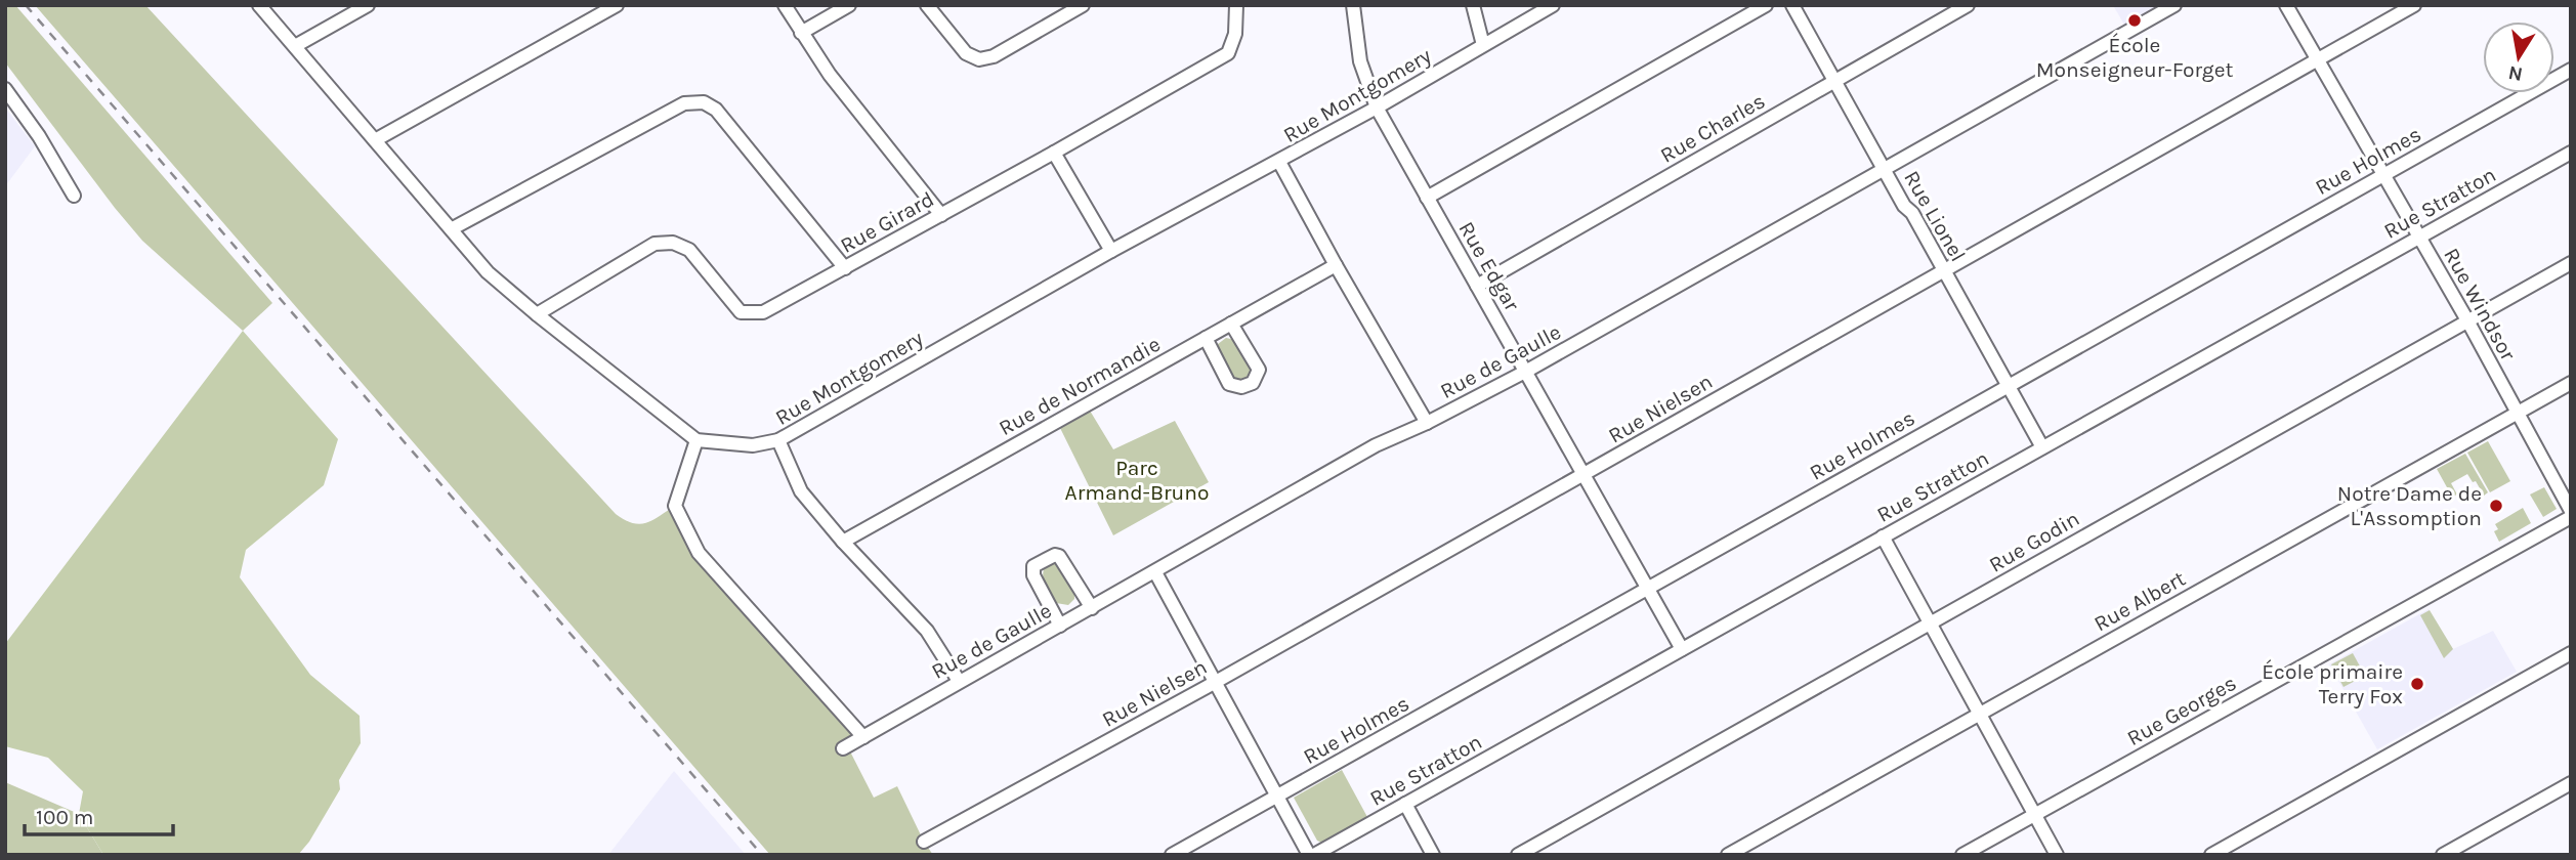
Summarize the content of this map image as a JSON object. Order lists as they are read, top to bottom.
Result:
{
  "streets": {
    "street": [
      "Rue Montgomery",
      "Rue Charles",
      "Rue Holmes",
      "Rue Stratton",
      "Rue Lionel",
      "Rue Girard",
      "Rue Edgar",
      "Rue Windsor",
      "Rue de Gaulle",
      "Rue de Normandie",
      "Rue Nielsen",
      "Rue Godin",
      "Rue Albert",
      "Rue Georges"
    ]
  },
  "crossings": [
    ["Rue Montgomery", "Rue Edgar"],
    ["Rue Charles", "Rue Lionel"],
    ["Rue Charles", "Rue Edgar"],
    ["Rue Holmes", "Rue Lionel"],
    ["Rue Holmes", "Rue Edgar"],
    ["Rue Holmes", "Rue Windsor"],
    ["Rue Stratton", "Rue Lionel"],
    ["Rue Stratton", "Rue Edgar"],
    ["Rue Stratton", "Rue Windsor"],
    ["Rue Lionel", "Rue de Gaulle"],
    ["Rue Lionel", "Rue Nielsen"],
    ["Rue Edgar", "Rue de Gaulle"],
    ["Rue Edgar", "Rue Nielsen"],
    ["Rue Windsor", "Rue Nielsen"],
    ["Rue Windsor", "Rue Godin"],
    ["Rue Windsor", "Rue Albert"]
  ],
  "parks": ["Parc Armand-Bruno"],
  "places": ["École Monseigneur-Forget", "Notre Dame de L'Assomption", "École primaire Terry Fox"],
  "scale_bar": "100 m",
  "north": "bottom"
}
